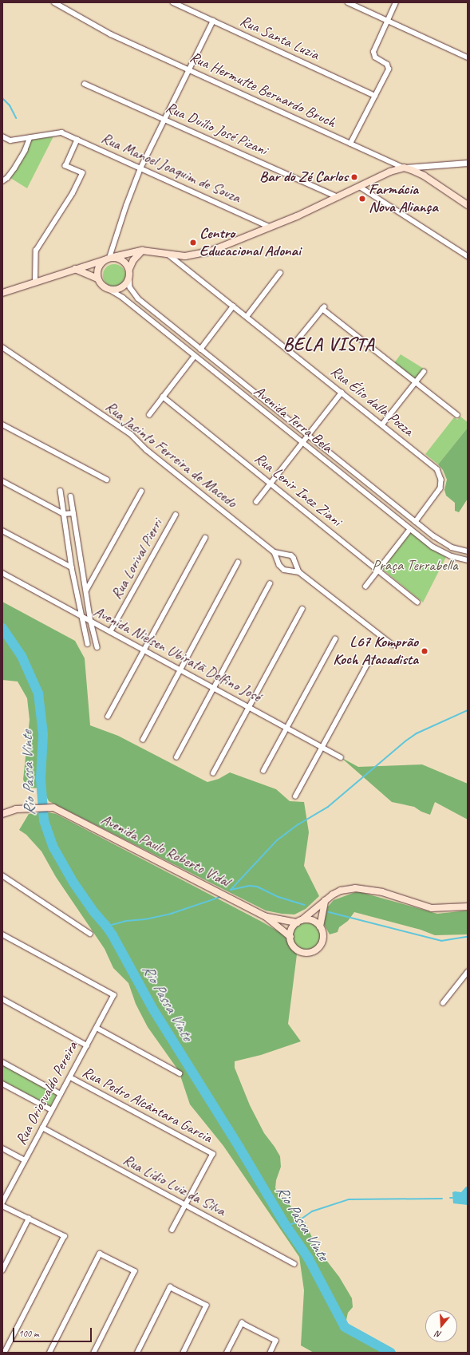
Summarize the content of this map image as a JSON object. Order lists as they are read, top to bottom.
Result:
{
  "streets": {
    "main road": ["Avenida Paulo Roberto Vidal"],
    "street": [
      "Rua Santa Luzia",
      "Rua Hermutte Bernardo Bruch",
      "Rua Duílio José Pizani",
      "Rua Manoel Joaquim de Souza",
      "Rua Élio dalla Pozza",
      "Avenida Terra Bela",
      "Rua Jacinto Ferreira de Macedo",
      "Rua Lenir Inez Ziani",
      "Rua Lorival Pierri",
      "Avenida Nielsen Ubiratã Delfino José",
      "Rua Oriosvaldo Pereira",
      "Rua Pedro Alcântara Garcia",
      "Rua Lídio Luiz da Silva"
    ]
  },
  "crossings": [
    ["Rua Élio dalla Pozza", "Avenida Terra Bela"],
    ["Rua Lorival Pierri", "Avenida Nielsen Ubiratã Delfino José"],
    ["Rua Oriosvaldo Pereira", "Rua Pedro Alcântara Garcia"],
    ["Rua Oriosvaldo Pereira", "Rua Lídio Luiz da Silva"],
    ["Rua Pedro Alcântara Garcia", "Rua Lídio Luiz da Silva"]
  ],
  "districts": ["BELA VISTA"],
  "water": ["Rio Passa Vinte"],
  "parks": ["Praça Terrabella"],
  "places": [
    "Bar do Zé Carlos",
    "Farmácia Nova Aliança",
    "Centro Educacional Adonai",
    "L67 Komprão Koch Atacadista"
  ],
  "scale_bar": "100 m",
  "north": "bottom"
}
